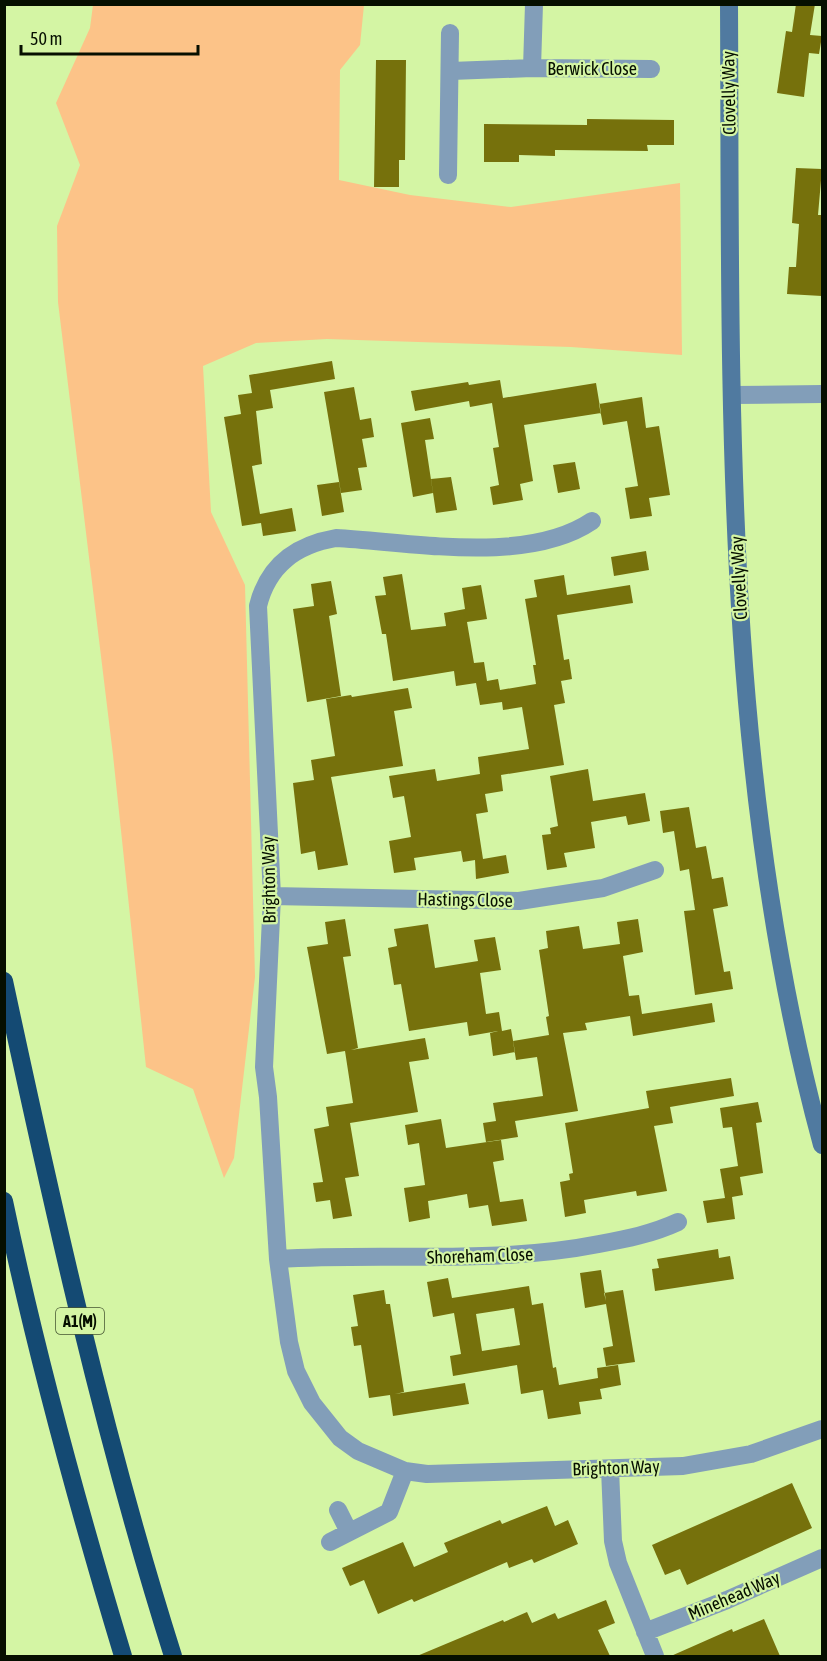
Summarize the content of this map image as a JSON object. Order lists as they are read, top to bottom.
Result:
{
  "streets": {
    "highway": ["A1(M)"],
    "street": [
      "Berwick Close",
      "Clovelly Way",
      "Brighton Way",
      "Hastings Close",
      "Shoreham Close",
      "Minehead Way"
    ]
  },
  "crossings": [
    ["Brighton Way", "Hastings Close"],
    ["Brighton Way", "Shoreham Close"]
  ],
  "scale_bar": "50 m"
}
